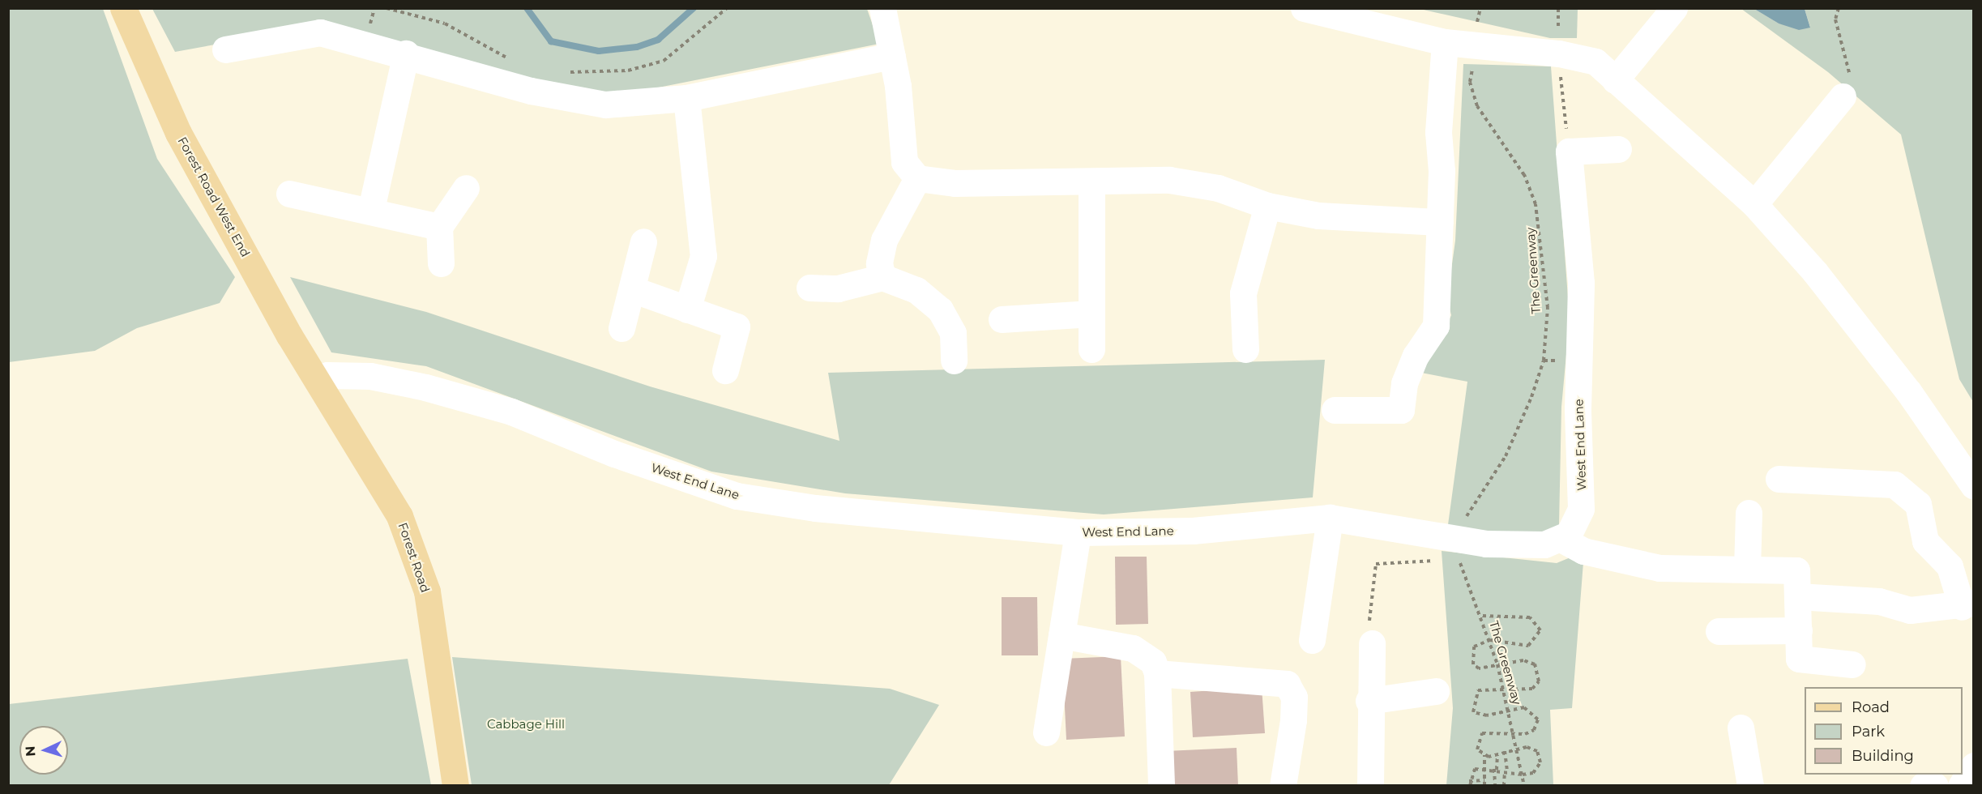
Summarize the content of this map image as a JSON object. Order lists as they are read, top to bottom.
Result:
{
  "streets": {
    "main road": ["Forest Road West End", "Forest Road"],
    "street": ["West End Lane"],
    "path": ["The Greenway"]
  },
  "crossings": [
    ["Forest Road West End", "West End Lane"],
    ["Forest Road West End", "Forest Road"],
    ["West End Lane", "Forest Road"]
  ],
  "parks": ["Cabbage Hill"],
  "legend": ["Road", "Park", "Building"],
  "north": "left"
}
